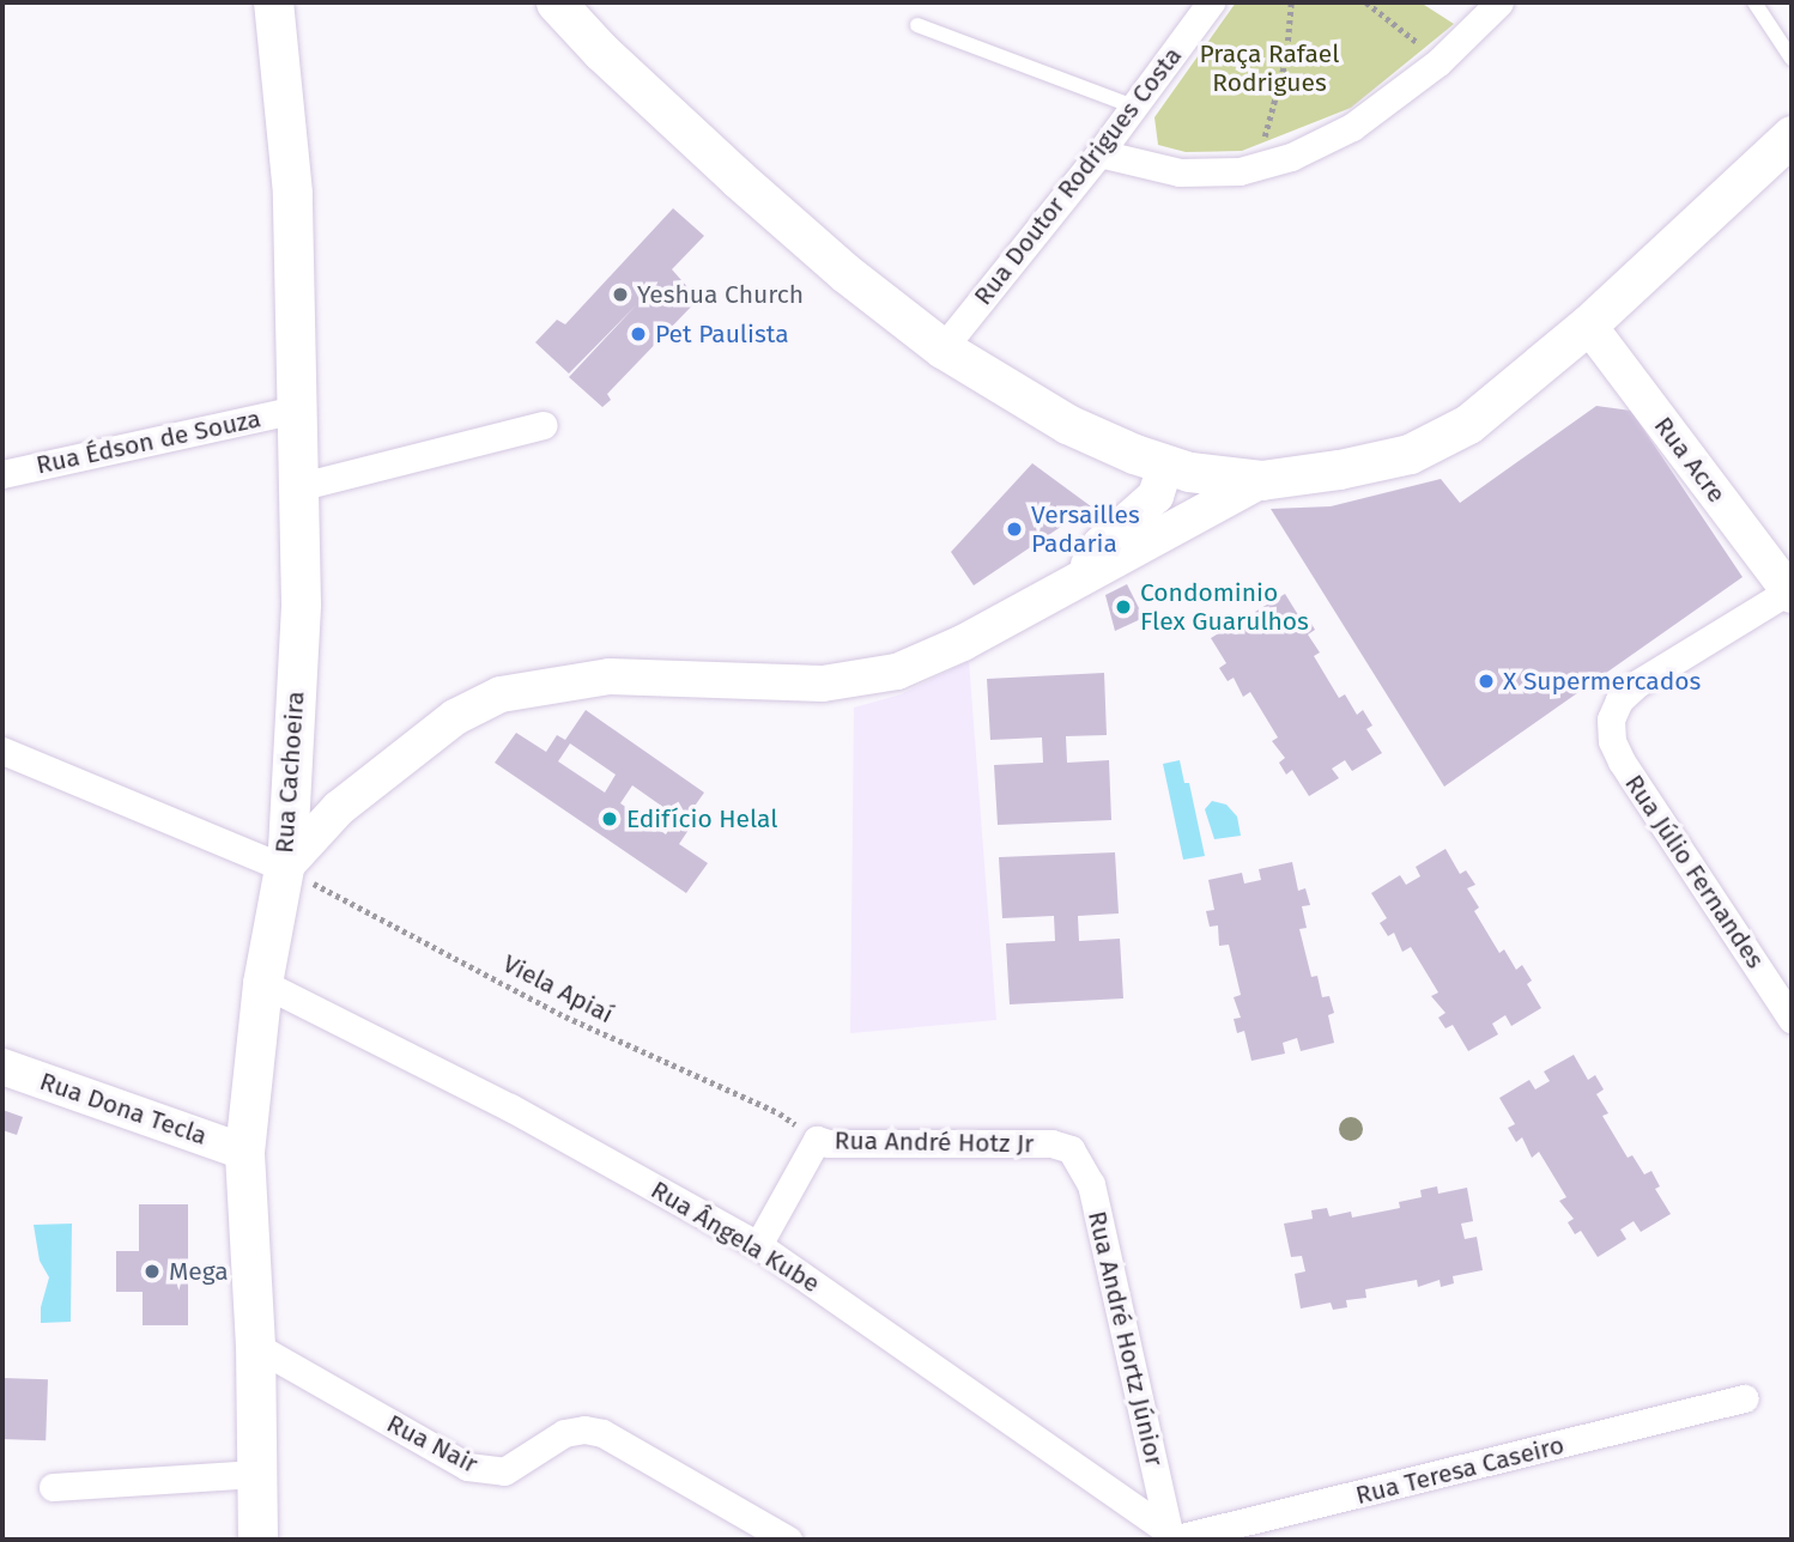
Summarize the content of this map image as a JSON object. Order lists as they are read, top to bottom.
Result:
{
  "streets": {
    "main road": ["Rua Cachoeira"],
    "street": [
      "Rua Doutor Rodrigues Costa",
      "Rua Édson de Souza",
      "Rua Acre",
      "Rua Júlio Fernandes",
      "Rua Dona Tecla",
      "Rua André Hotz Jr",
      "Rua Ângela Kube",
      "Rua André Hortz Júnior",
      "Rua Nair",
      "Rua Teresa Caseiro"
    ],
    "path": ["Viela Apiaí"]
  },
  "crossings": [
    ["Rua Édson de Souza", "Rua Cachoeira"],
    ["Rua Acre", "Rua Júlio Fernandes"],
    ["Rua Cachoeira", "Viela Apiaí"],
    ["Rua Cachoeira", "Rua Dona Tecla"],
    ["Rua Cachoeira", "Rua Ângela Kube"],
    ["Rua Cachoeira", "Rua Nair"],
    ["Viela Apiaí", "Rua André Hotz Jr"],
    ["Rua André Hotz Jr", "Rua Ângela Kube"],
    ["Rua André Hotz Jr", "Rua André Hortz Júnior"],
    ["Rua Ângela Kube", "Rua André Hortz Júnior"],
    ["Rua Ângela Kube", "Rua Teresa Caseiro"],
    ["Rua André Hortz Júnior", "Rua Teresa Caseiro"]
  ],
  "parks": ["Praça Rafael Rodrigues"],
  "places": [
    "Yeshua Church",
    "Pet Paulista",
    "Versailles Padaria",
    "Condominio Flex Guarulhos",
    "X Supermercados",
    "Edifício Helal",
    "Mega"
  ]
}
